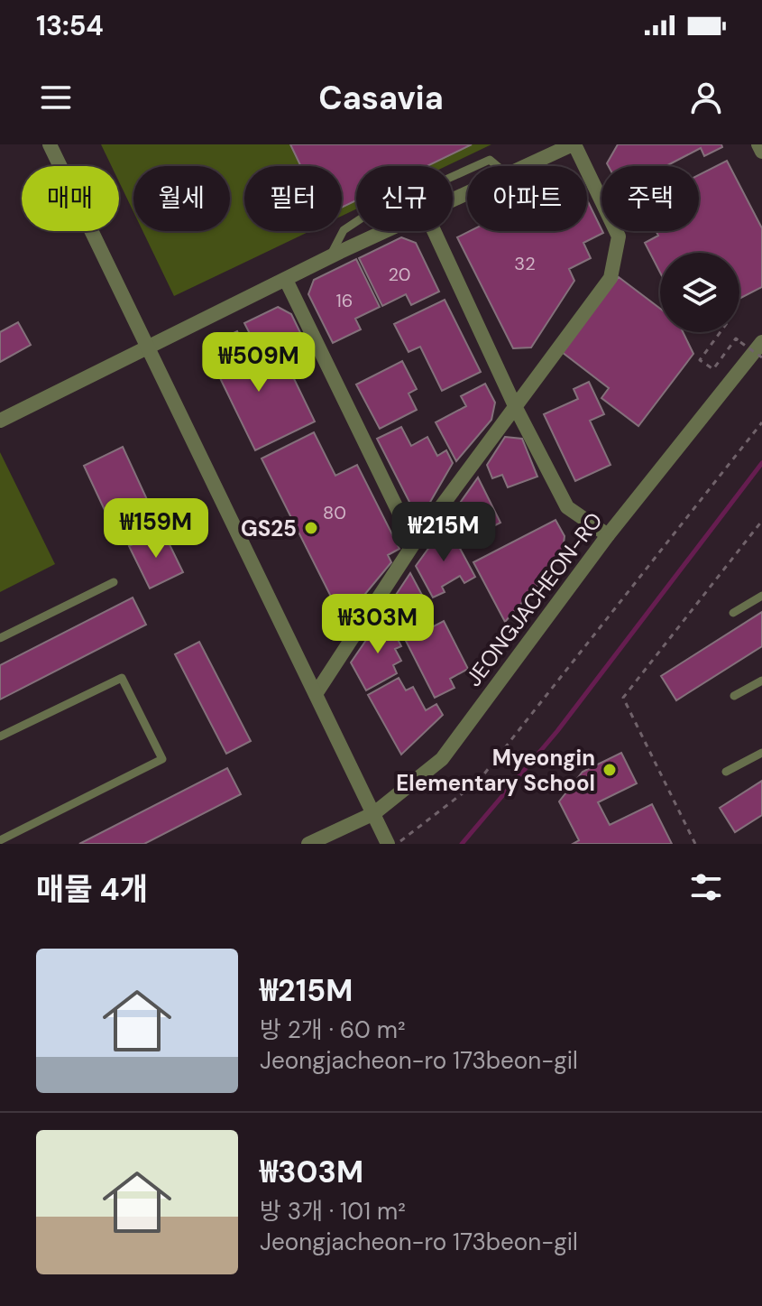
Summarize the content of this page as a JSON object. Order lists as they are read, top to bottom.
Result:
{
  "streets": {
    "street": ["JEONGJACHEON-RO"]
  },
  "places": ["GS25", "Myeongin Elementary School"],
  "house_numbers": [
    "32",
    "20",
    "16",
    "80"
  ],
  "page": {
    "status": "13:54",
    "header": "Casavia",
    "chip": [
      "매매",
      "월세",
      "필터",
      "신규",
      "아파트",
      "주택"
    ],
    "price": [
      "₩509M",
      "₩159M",
      "₩215M",
      "₩303M"
    ],
    "heading": "매물 4개",
    "list": [
      {
        "name": "₩215M",
        "note": "방 2개 · 60 m² · Jeongjacheon-ro 173beon-gil"
      },
      {
        "name": "₩303M",
        "note": "방 3개 · 101 m² · Jeongjacheon-ro 173beon-gil"
      }
    ]
  }
}
